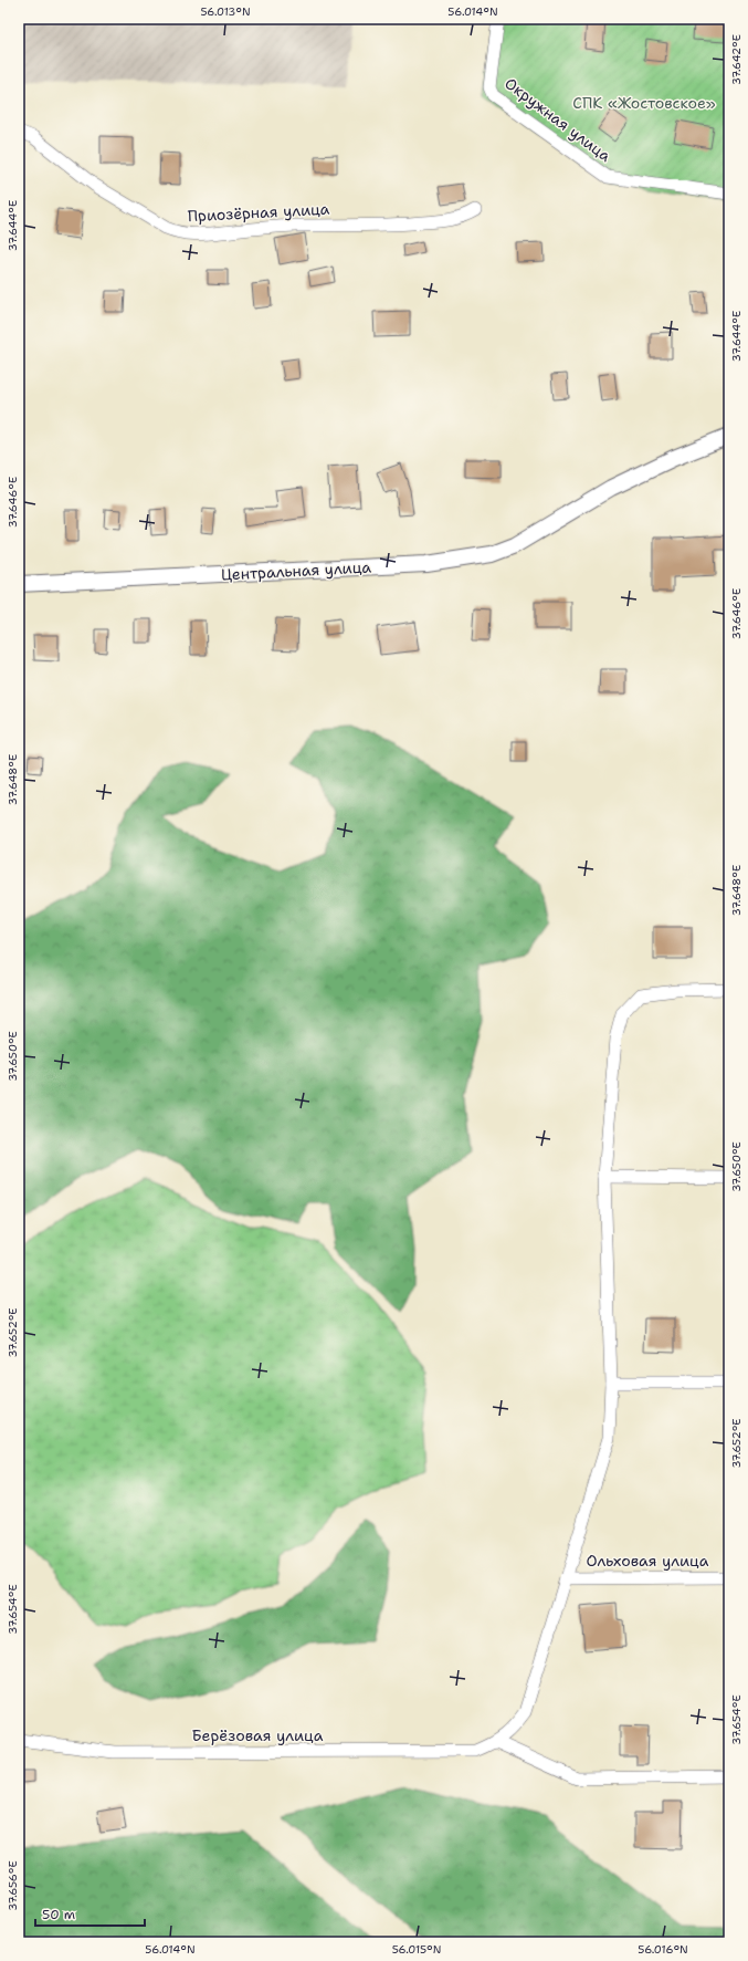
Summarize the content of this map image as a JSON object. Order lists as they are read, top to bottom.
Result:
{
  "streets": {
    "street": [
      "Окружная улица",
      "Приозёрная улица",
      "Центральная улица",
      "Ольховая улица",
      "Берёзовая улица"
    ]
  },
  "crossings": [
    ["Ольховая улица", "Берёзовая улица"]
  ],
  "parks": ["СПК «Жостовское»"],
  "scale_bar": "50 m",
  "coordinates": [
    "56.013°N",
    "56.014°N",
    "37.642°E",
    "37.644°E",
    "37.646°E",
    "37.648°E",
    "37.650°E",
    "37.652°E",
    "37.654°E",
    "37.656°E",
    "56.015°N",
    "56.016°N"
  ]
}
